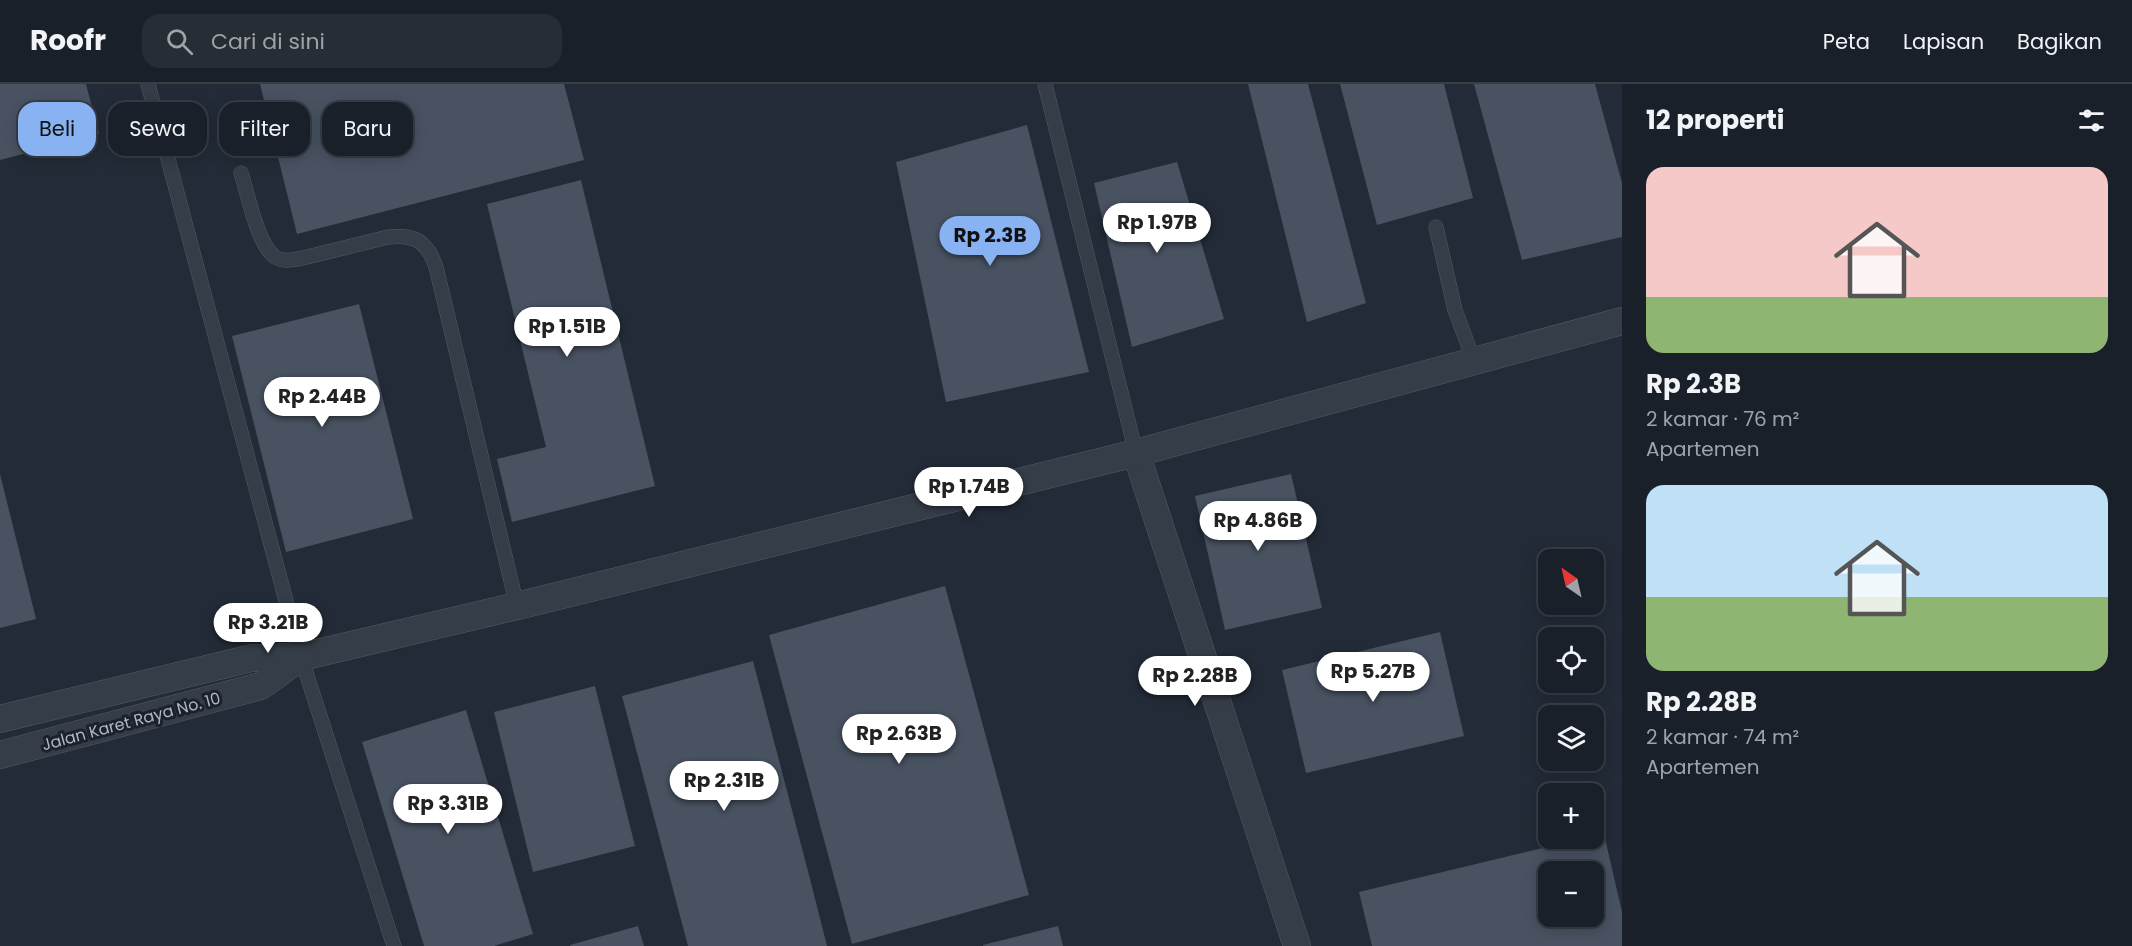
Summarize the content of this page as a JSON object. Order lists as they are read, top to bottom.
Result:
{
  "streets": {
    "street": ["Jalan Karet Raya No. 10"]
  },
  "north": "top left",
  "page": {
    "header": "Roofr",
    "search": "Cari di sini",
    "nav": ["Peta", "Lapisan", "Bagikan"],
    "heading": "12 properti",
    "chip": [
      "Beli",
      "Sewa",
      "Filter",
      "Baru"
    ],
    "list": [
      {
        "name": "Rp 2.3B",
        "note": "2 kamar · 76 m² · Apartemen"
      },
      {
        "name": "Rp 2.28B",
        "note": "2 kamar · 74 m² · Apartemen"
      }
    ],
    "price": [
      "Rp 1.97B",
      "Rp 2.3B",
      "Rp 1.51B",
      "Rp 2.44B",
      "Rp 1.74B",
      "Rp 4.86B",
      "Rp 3.21B",
      "Rp 5.27B",
      "Rp 2.28B",
      "Rp 2.63B",
      "Rp 2.31B",
      "Rp 3.31B"
    ],
    "map_buttons": ["+", "−"]
  }
}
